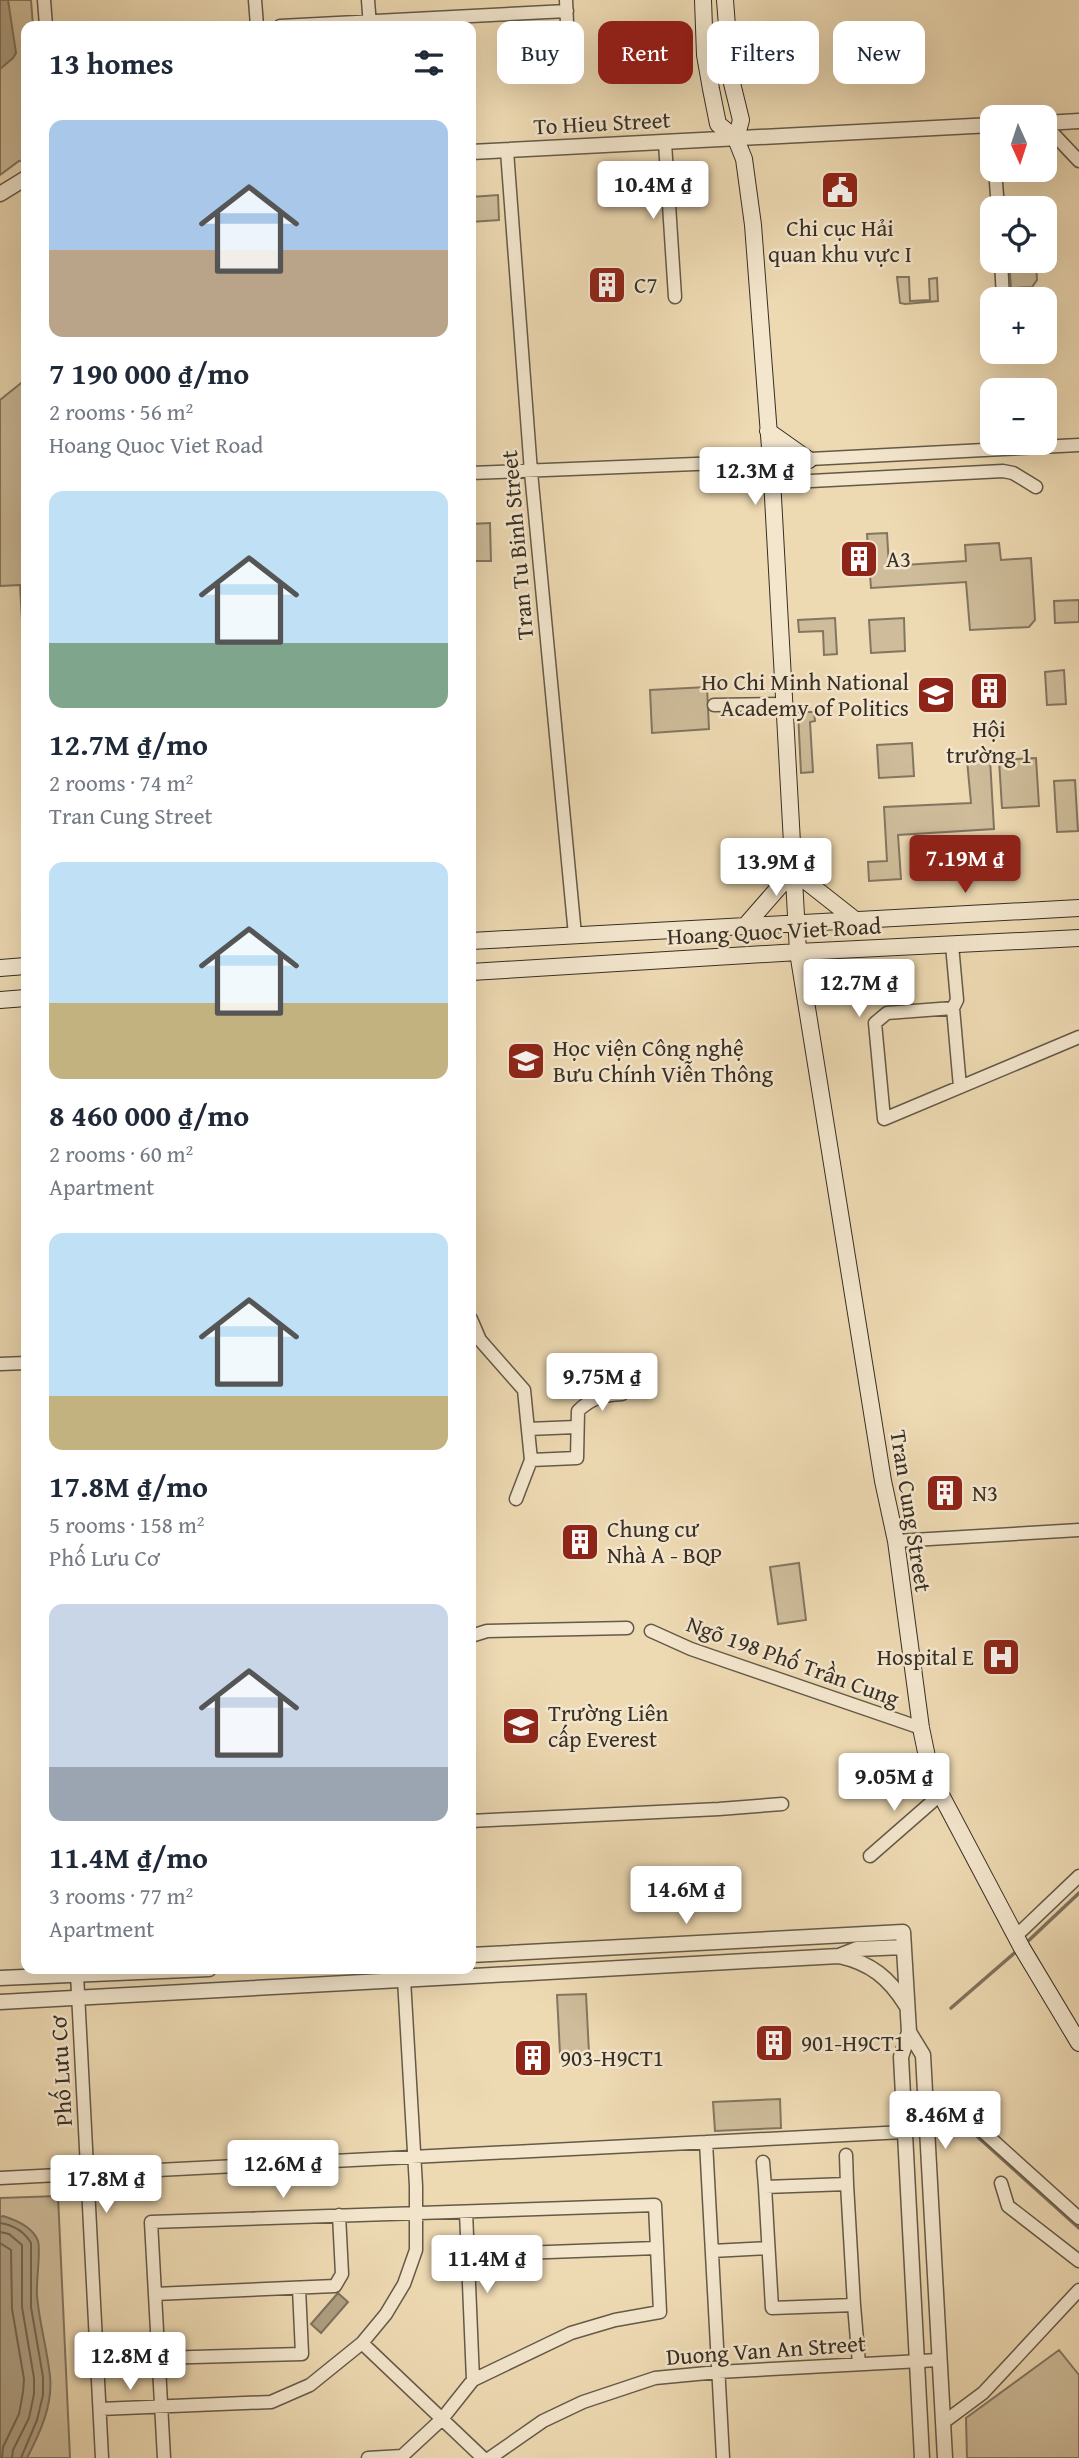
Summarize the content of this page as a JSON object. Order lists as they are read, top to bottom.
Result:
{
  "streets": {
    "main road": ["Hoang Quoc Viet Road", "Tran Cung Street"],
    "street": [
      "To Hieu Street",
      "Tran Tu Binh Street",
      "Ngõ 198 Phố Trần Cung",
      "Phố Lưu Cơ",
      "Duong Van An Street"
    ]
  },
  "crossings": [
    ["To Hieu Street", "Tran Tu Binh Street"],
    ["To Hieu Street", "Tran Cung Street"],
    ["Tran Tu Binh Street", "Hoang Quoc Viet Road"],
    ["Hoang Quoc Viet Road", "Tran Cung Street"],
    ["Tran Cung Street", "Ngõ 198 Phố Trần Cung"]
  ],
  "places": {
    "public building": ["Chi cục Hải quan khu vực I"],
    "building": [
      "C7",
      "A3",
      "Hội trường 1",
      "N3",
      "Chung cư Nhà A - BQP",
      "901-H9CT1",
      "903-H9CT1"
    ],
    "school or university": ["Ho Chi Minh National Academy of Politics", "Học viện Công nghệ Bưu Chính Viễn Thông", "Trường Liên cấp Everest"],
    "hospital": ["Hospital E"]
  },
  "north": "bottom",
  "page": {
    "chip": [
      "Buy",
      "Rent",
      "Filters",
      "New"
    ],
    "heading": "13 homes",
    "map_buttons": ["+", "−"],
    "list": [
      {
        "name": "7 190 000 ₫/mo",
        "note": "2 rooms · 56 m² · Hoang Quoc Viet Road"
      },
      {
        "name": "12.7M ₫/mo",
        "note": "2 rooms · 74 m² · Tran Cung Street"
      },
      {
        "name": "8 460 000 ₫/mo",
        "note": "2 rooms · 60 m² · Apartment"
      },
      {
        "name": "17.8M ₫/mo",
        "note": "5 rooms · 158 m² · Phố Lưu Cơ"
      },
      {
        "name": "11.4M ₫/mo",
        "note": "3 rooms · 77 m² · Apartment"
      }
    ],
    "price": [
      "10.4M ₫",
      "12.3M ₫",
      "7.19M ₫",
      "13.9M ₫",
      "12.7M ₫",
      "9.75M ₫",
      "9.05M ₫",
      "14.6M ₫",
      "8.46M ₫",
      "12.6M ₫",
      "17.8M ₫",
      "11.4M ₫",
      "12.8M ₫"
    ]
  }
}
